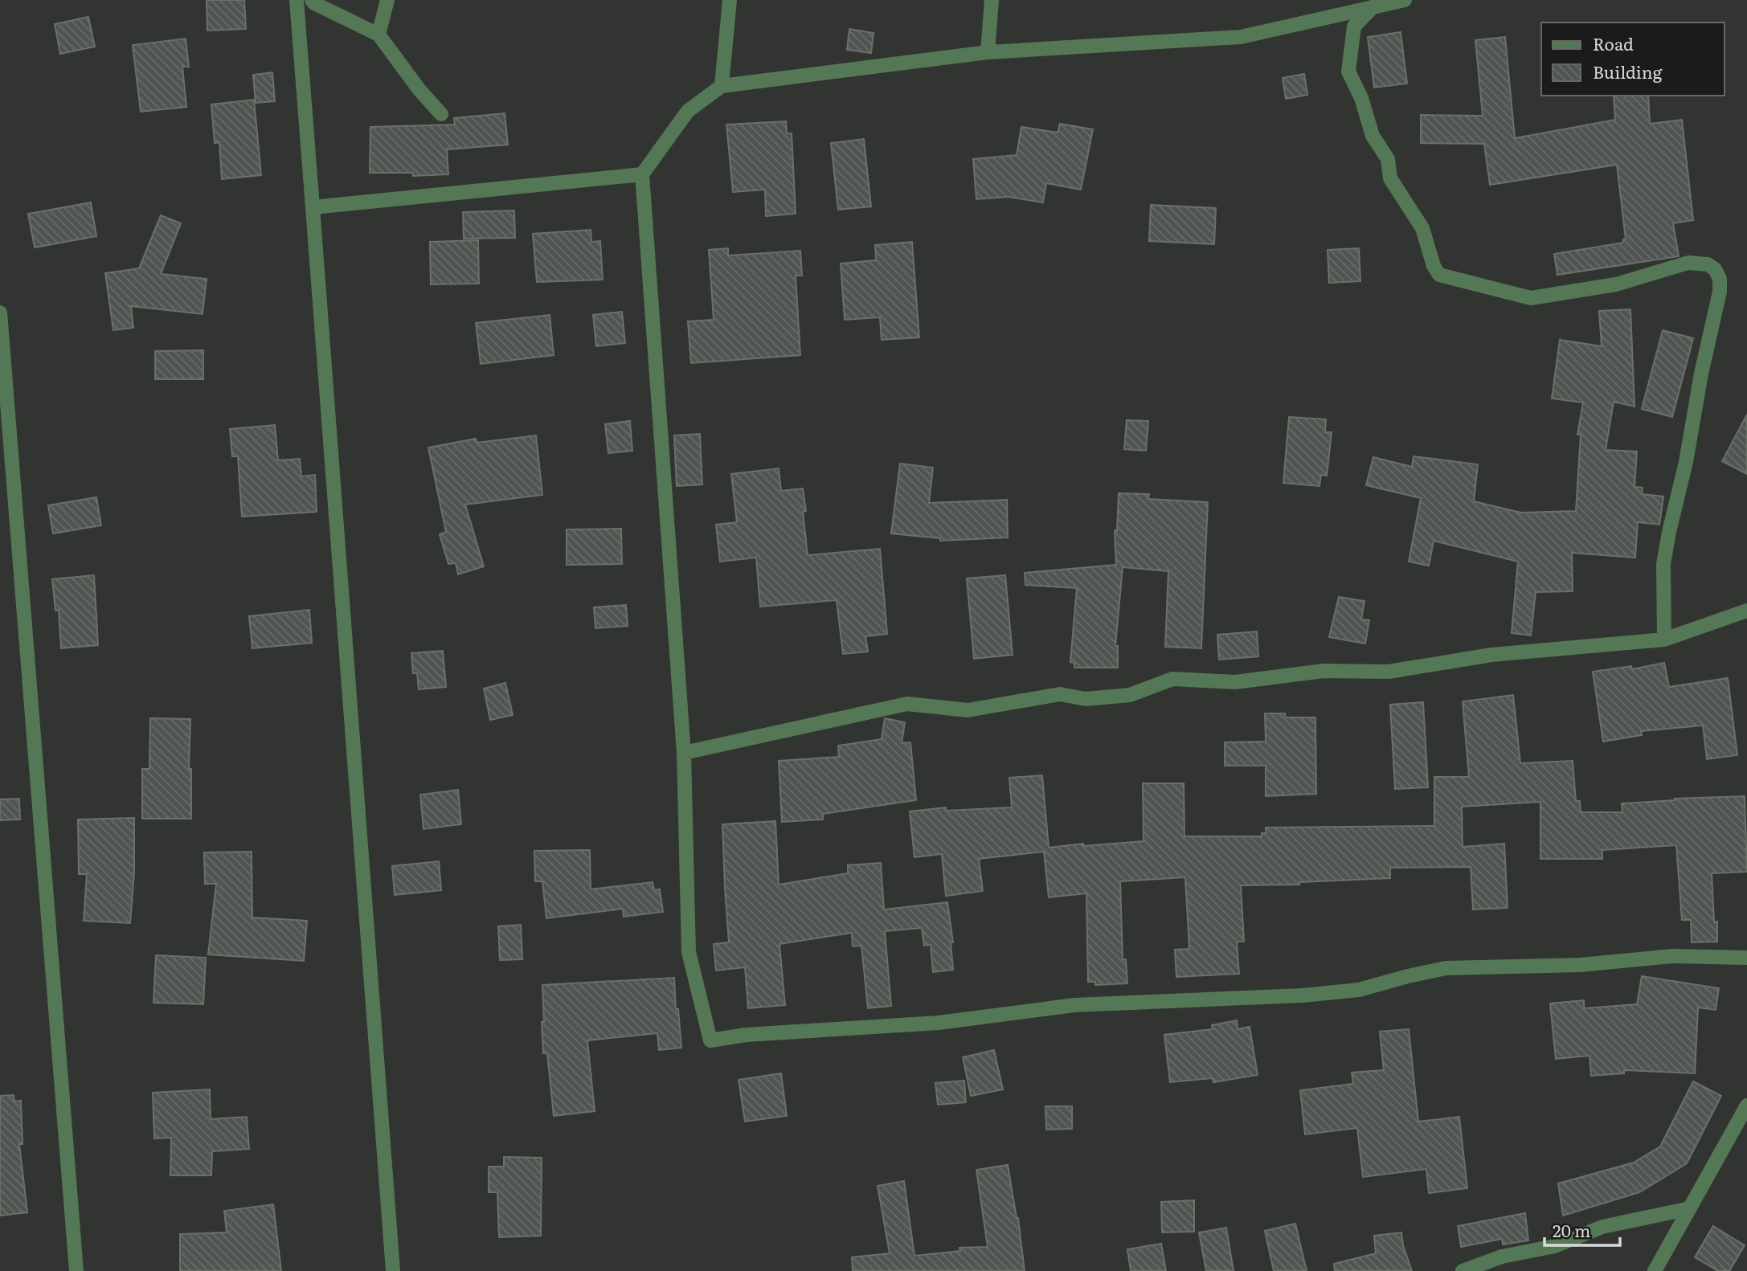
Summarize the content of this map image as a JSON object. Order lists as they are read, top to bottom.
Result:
{
  "legend": ["Road", "Building"],
  "scale_bar": "20 m"
}
